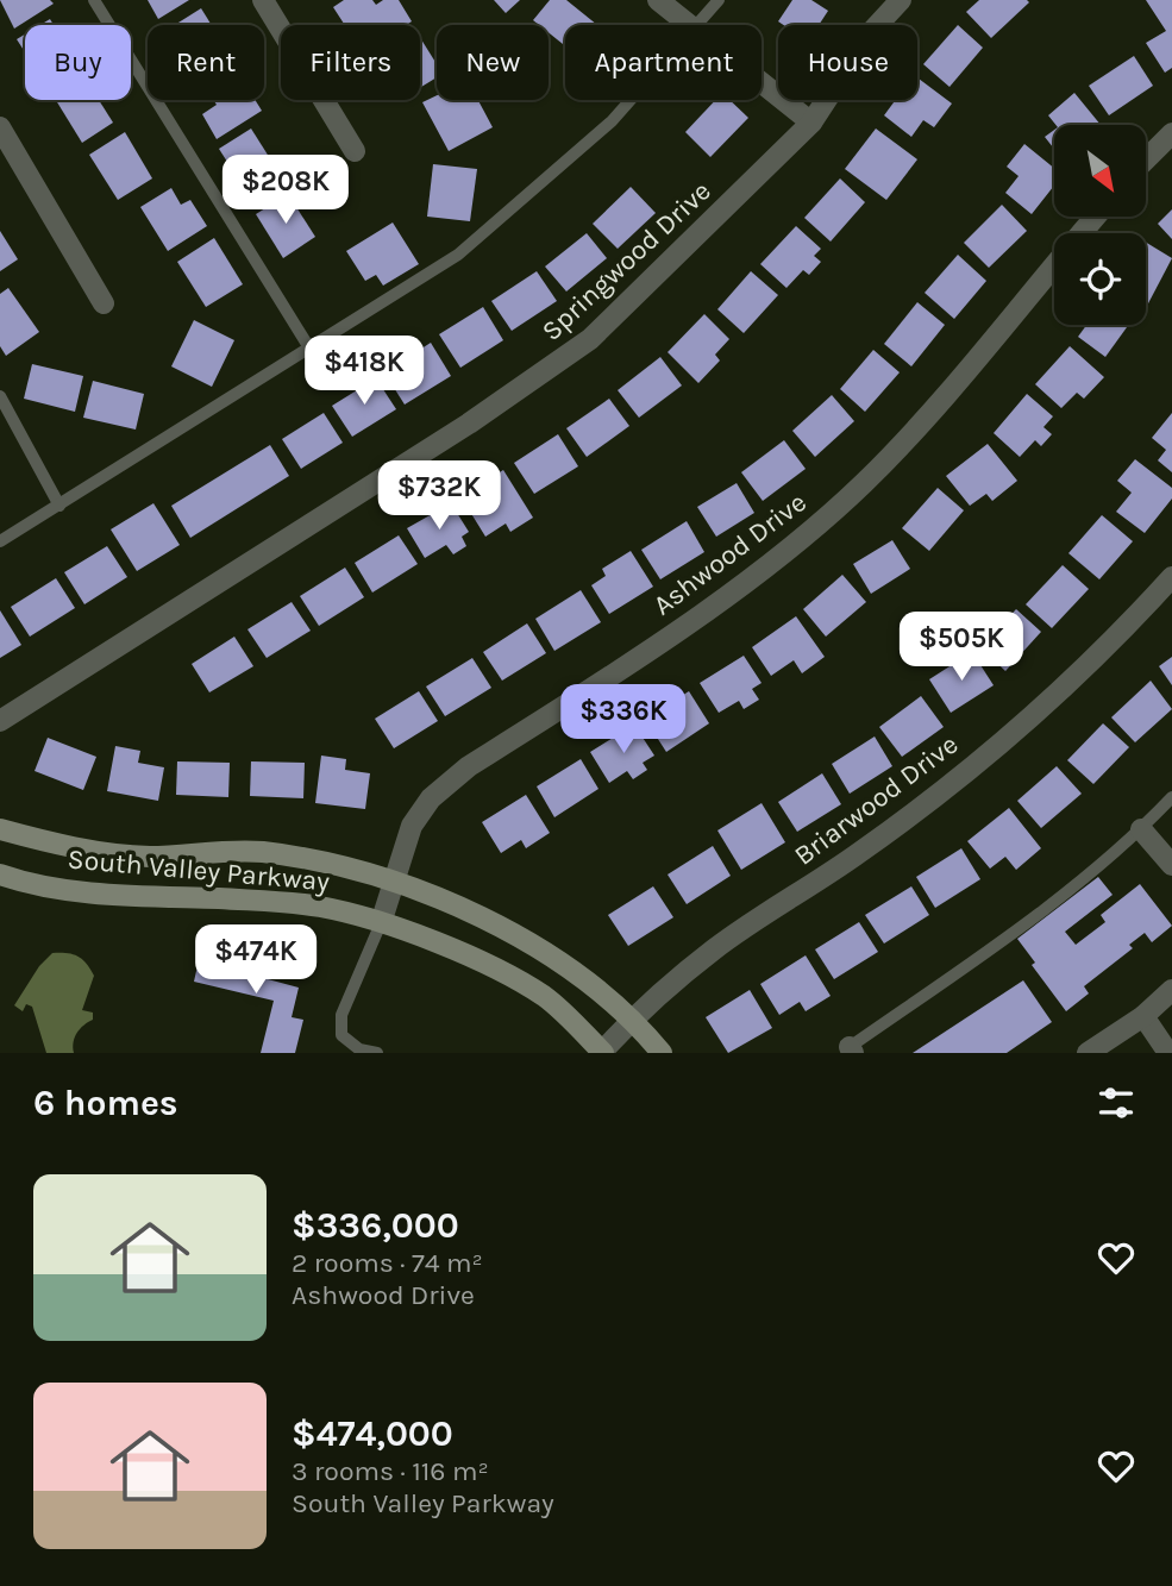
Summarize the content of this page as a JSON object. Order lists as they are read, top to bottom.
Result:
{
  "streets": {
    "main road": ["South Valley Parkway"],
    "street": ["Springwood Drive", "Ashwood Drive", "Briarwood Drive"]
  },
  "crossings": [
    ["Ashwood Drive", "South Valley Parkway"],
    ["Briarwood Drive", "South Valley Parkway"]
  ],
  "north": "bottom right",
  "page": {
    "chip": [
      "Buy",
      "Rent",
      "Filters",
      "New",
      "Apartment",
      "House"
    ],
    "price": [
      "$208K",
      "$418K",
      "$732K",
      "$505K",
      "$336K",
      "$474K"
    ],
    "heading": "6 homes",
    "list": [
      {
        "name": "$336,000",
        "note": "2 rooms · 74 m² · Ashwood Drive"
      },
      {
        "name": "$474,000",
        "note": "3 rooms · 116 m² · South Valley Parkway"
      }
    ]
  }
}
